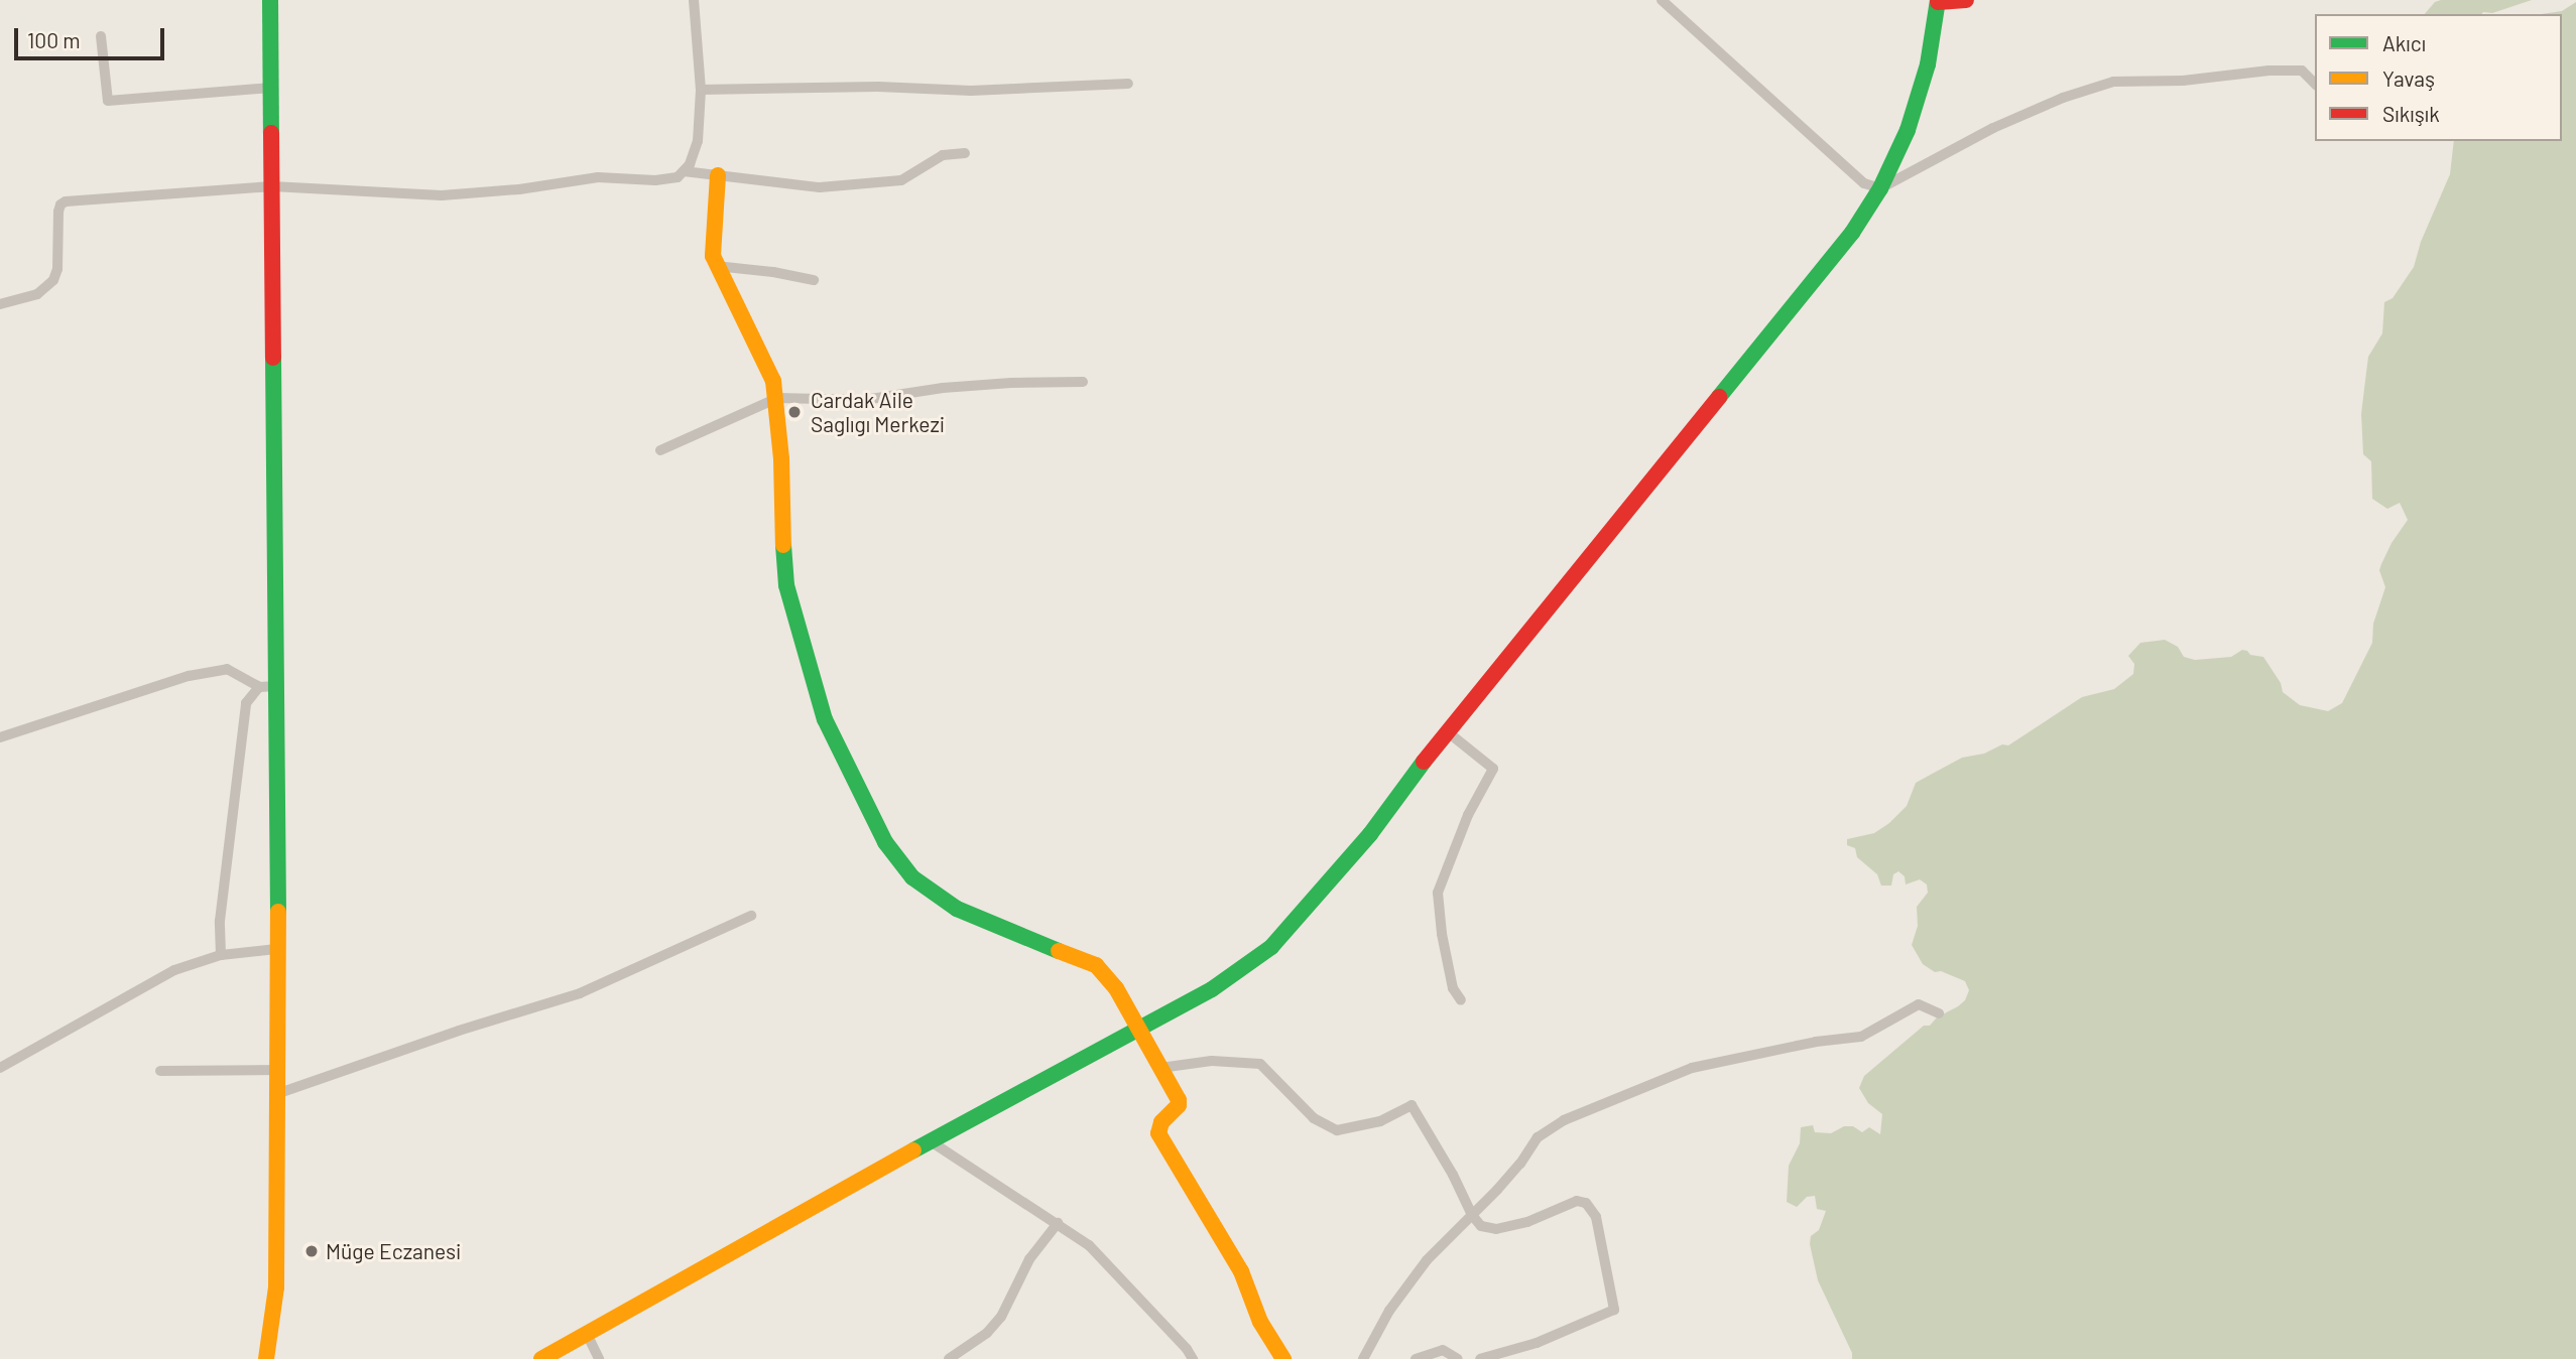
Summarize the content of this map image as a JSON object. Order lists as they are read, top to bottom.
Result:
{
  "places": ["Cardak Aile Saglıgı Merkezi", "Müge Eczanesi"],
  "legend": ["Akıcı", "Yavaş", "Sıkışık"],
  "scale_bar": "100 m"
}
